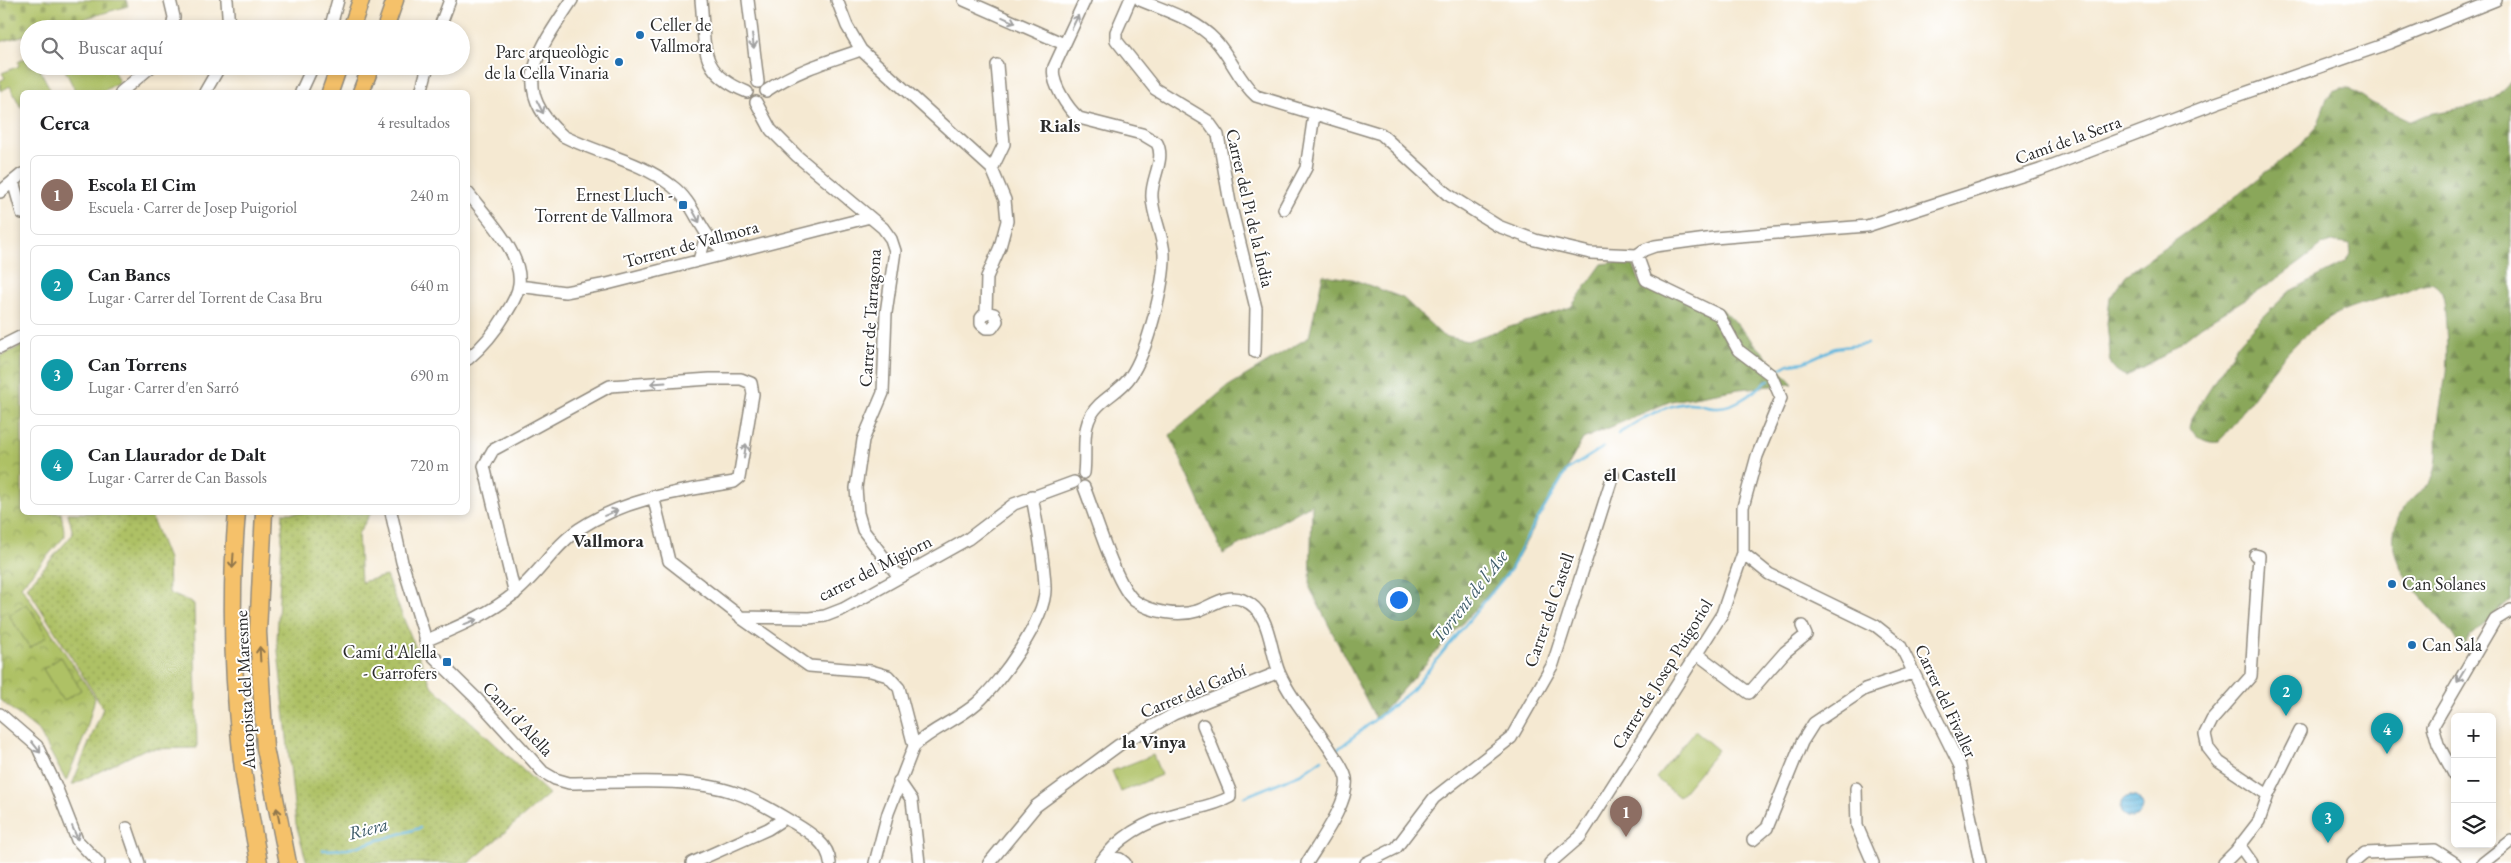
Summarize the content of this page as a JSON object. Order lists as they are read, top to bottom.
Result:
{
  "streets": {
    "highway": ["Autopista del Maresme"],
    "street": [
      "Camí de la Serra",
      "Carrer del Pi de la Índia",
      "Torrent de Vallmora",
      "Carrer de Tarragona",
      "carrer del Migjorn",
      "Carrer del Castell",
      "Carrer de Josep Puigoriol",
      "Carrer del Garbí",
      "Carrer del Fivaller",
      "Camí d'Alella"
    ]
  },
  "crossings": [
    ["Camí de la Serra", "Carrer de Josep Puigoriol"],
    ["Torrent de Vallmora", "Carrer de Tarragona"],
    ["Carrer de Tarragona", "carrer del Migjorn"],
    ["Carrer de Josep Puigoriol", "Carrer del Fivaller"]
  ],
  "districts": [
    "Rials",
    "el Castell",
    "Vallmora",
    "la Vinya"
  ],
  "water": ["Torrent de l'Ase", "Riera"],
  "places": {
    "other": [
      "Celler de Vallmora",
      "Parc arqueològic de la Cella Vinaria",
      "Can Solanes",
      "Can Sala"
    ],
    "transit": ["Ernest Lluch - Torrent de Vallmora", "Camí d'Alella - Garrofers"]
  },
  "page": {
    "search": "Buscar aquí",
    "heading": ["Cerca", "4 resultados"],
    "list": [
      {
        "mark": "1",
        "name": "Escola El Cim",
        "note": "Escuela · Carrer de Josep Puigoriol",
        "value": "240 m"
      },
      {
        "mark": "2",
        "name": "Can Bancs",
        "note": "Lugar · Carrer del Torrent de Casa Bru",
        "value": "640 m"
      },
      {
        "mark": "3",
        "name": "Can Torrens",
        "note": "Lugar · Carrer d'en Sarró",
        "value": "690 m"
      },
      {
        "mark": "4",
        "name": "Can Llaurador de Dalt",
        "note": "Lugar · Carrer de Can Bassols",
        "value": "720 m"
      }
    ],
    "pins": [
      "2",
      "4",
      "1",
      "3"
    ],
    "map_buttons": ["+", "−"]
  }
}
